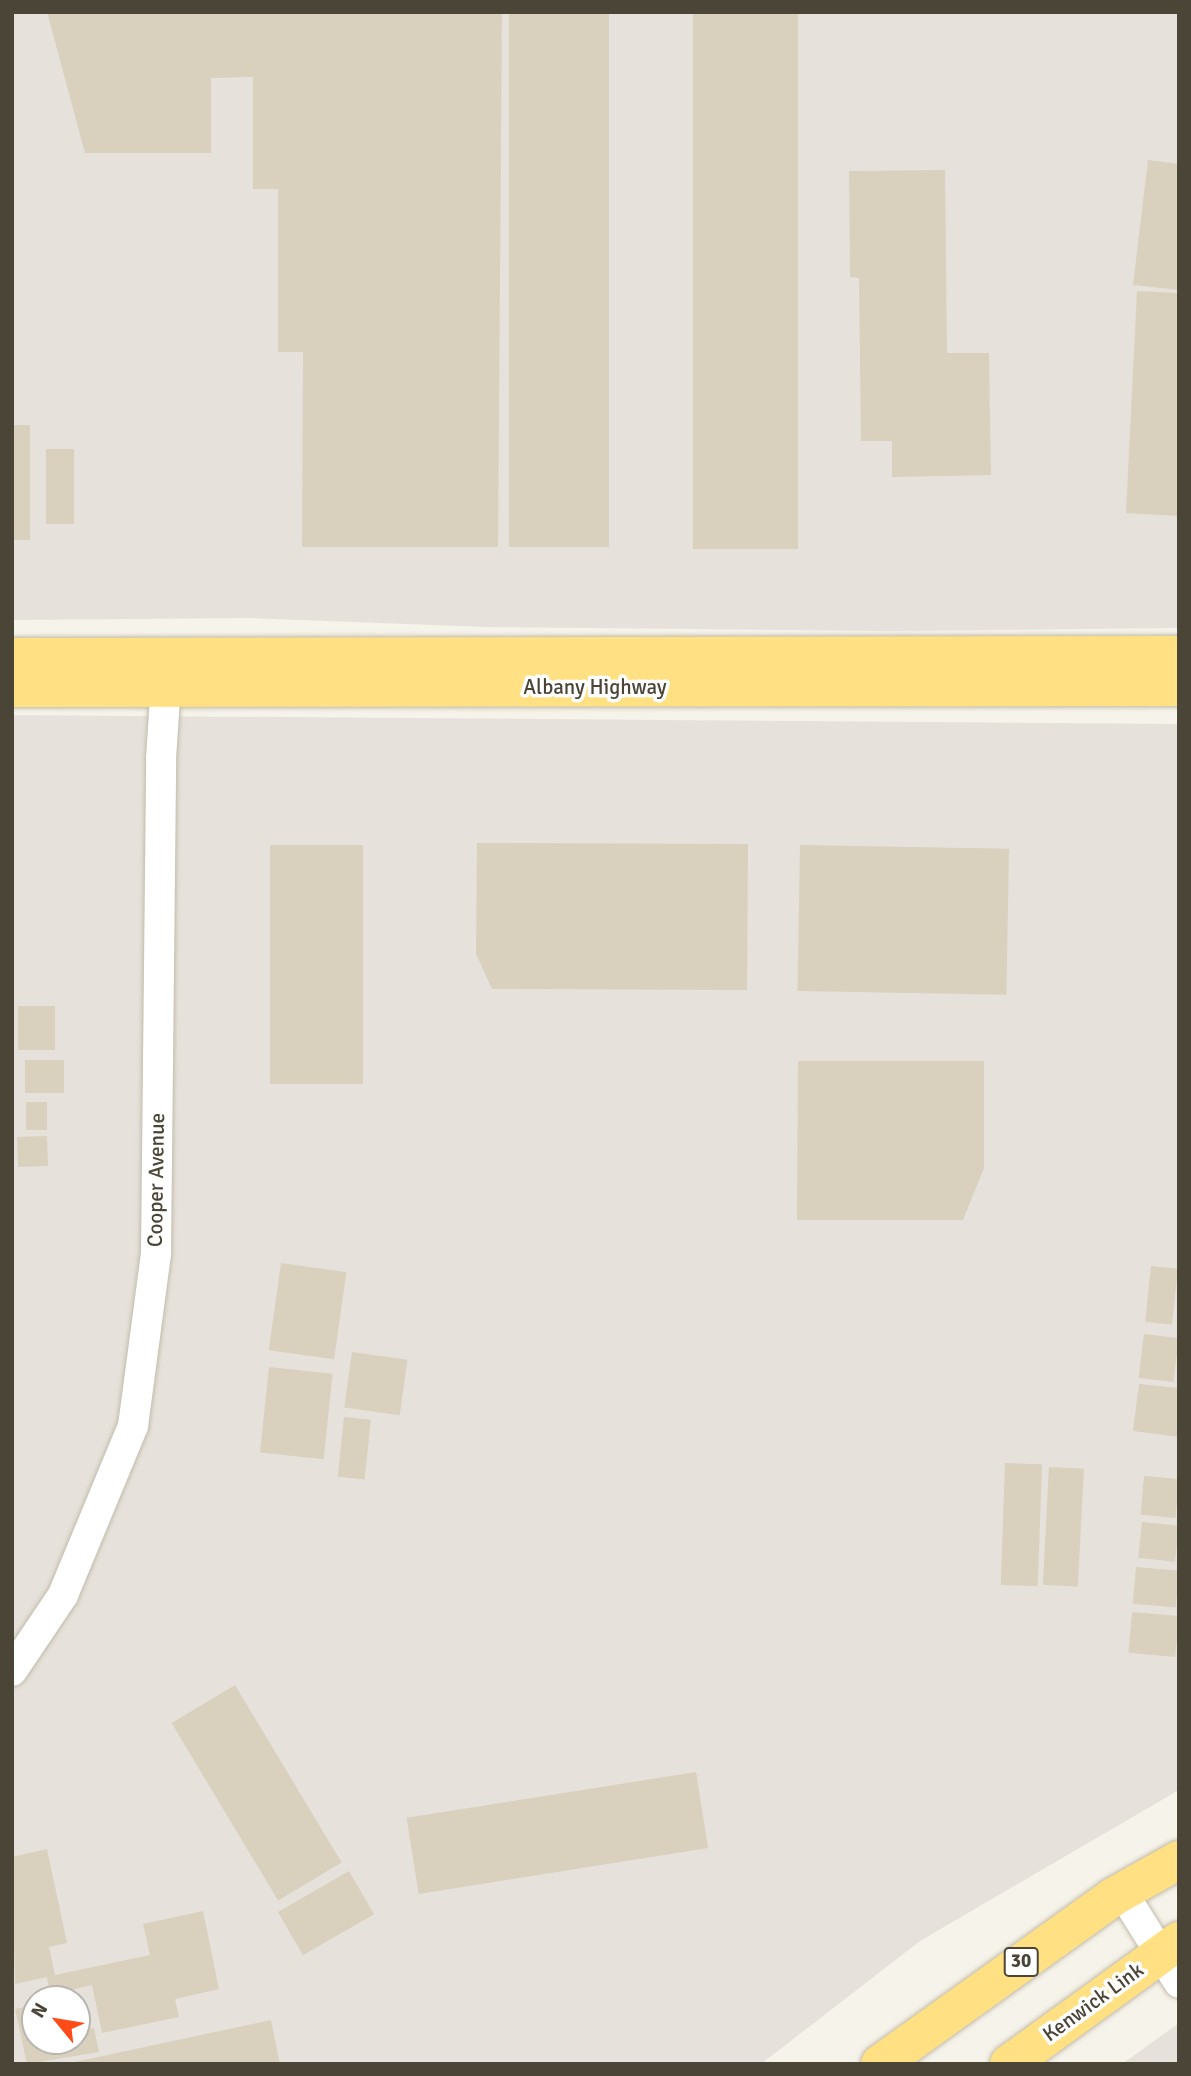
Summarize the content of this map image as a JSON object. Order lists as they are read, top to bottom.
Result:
{
  "streets": {
    "highway": ["Albany Highway", "30", "Kenwick Link"],
    "street": ["Cooper Avenue"]
  },
  "crossings": [
    ["Albany Highway", "Cooper Avenue"]
  ],
  "north": "top left"
}
